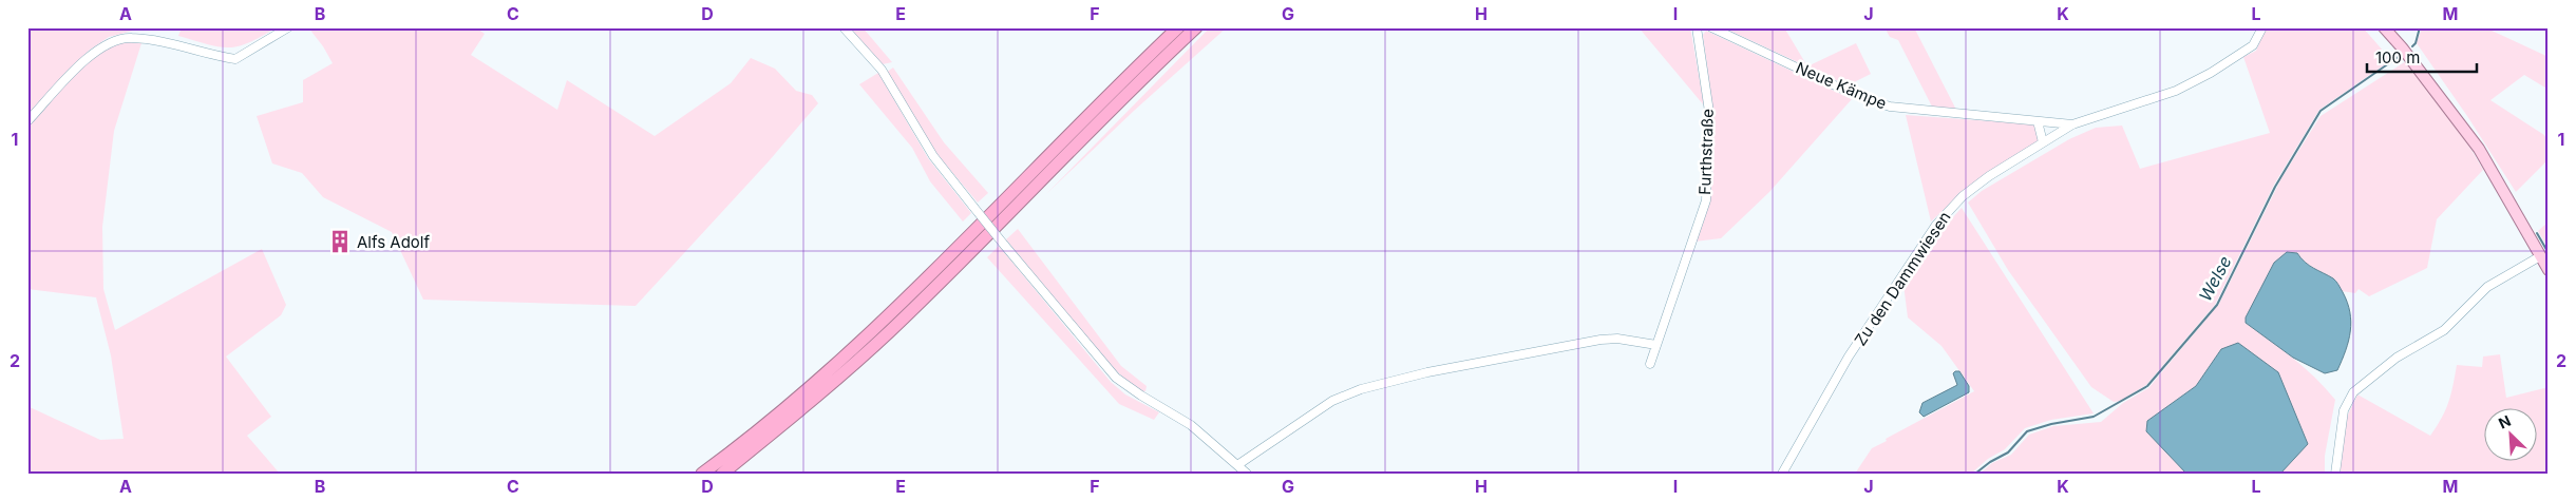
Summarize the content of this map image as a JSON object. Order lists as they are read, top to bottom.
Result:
{
  "streets": {
    "street": ["Neue Kämpe", "Furthstraße", "Zu den Dammwiesen"]
  },
  "crossings": [
    ["Neue Kämpe", "Zu den Dammwiesen"]
  ],
  "water": ["Welse"],
  "places": {
    "building": ["Alfs Adolf"]
  },
  "scale_bar": "100 m",
  "north": "top left",
  "grid": {
    "columns": [
      "A",
      "B",
      "C",
      "D",
      "E",
      "F",
      "G",
      "H",
      "I",
      "J",
      "K",
      "L",
      "M"
    ],
    "rows": ["1", "2"]
  }
}
